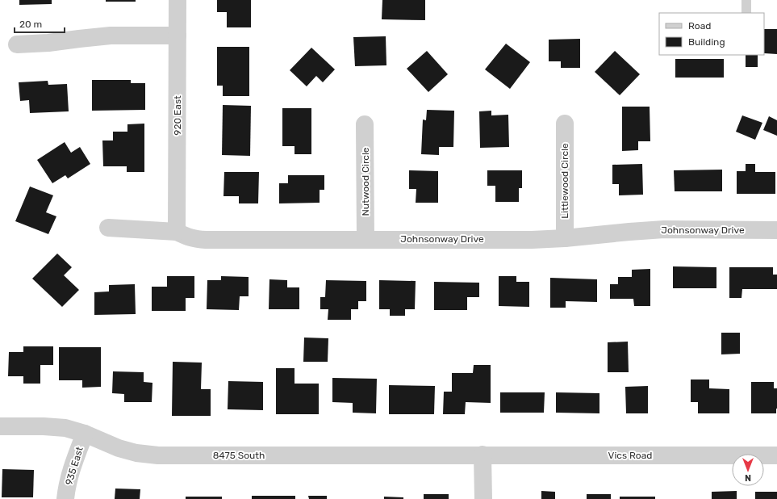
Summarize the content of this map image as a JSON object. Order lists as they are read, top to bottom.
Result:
{
  "streets": {
    "street": [
      "920 East",
      "Littlewood Circle",
      "Nutwood Circle",
      "Johnsonway Drive",
      "8475 South",
      "Vics Road",
      "935 East"
    ]
  },
  "crossings": [
    ["920 East", "Johnsonway Drive"],
    ["Littlewood Circle", "Johnsonway Drive"],
    ["Nutwood Circle", "Johnsonway Drive"],
    ["8475 South", "Vics Road"],
    ["8475 South", "935 East"]
  ],
  "legend": ["Road", "Building"],
  "scale_bar": "20 m",
  "north": "bottom"
}
